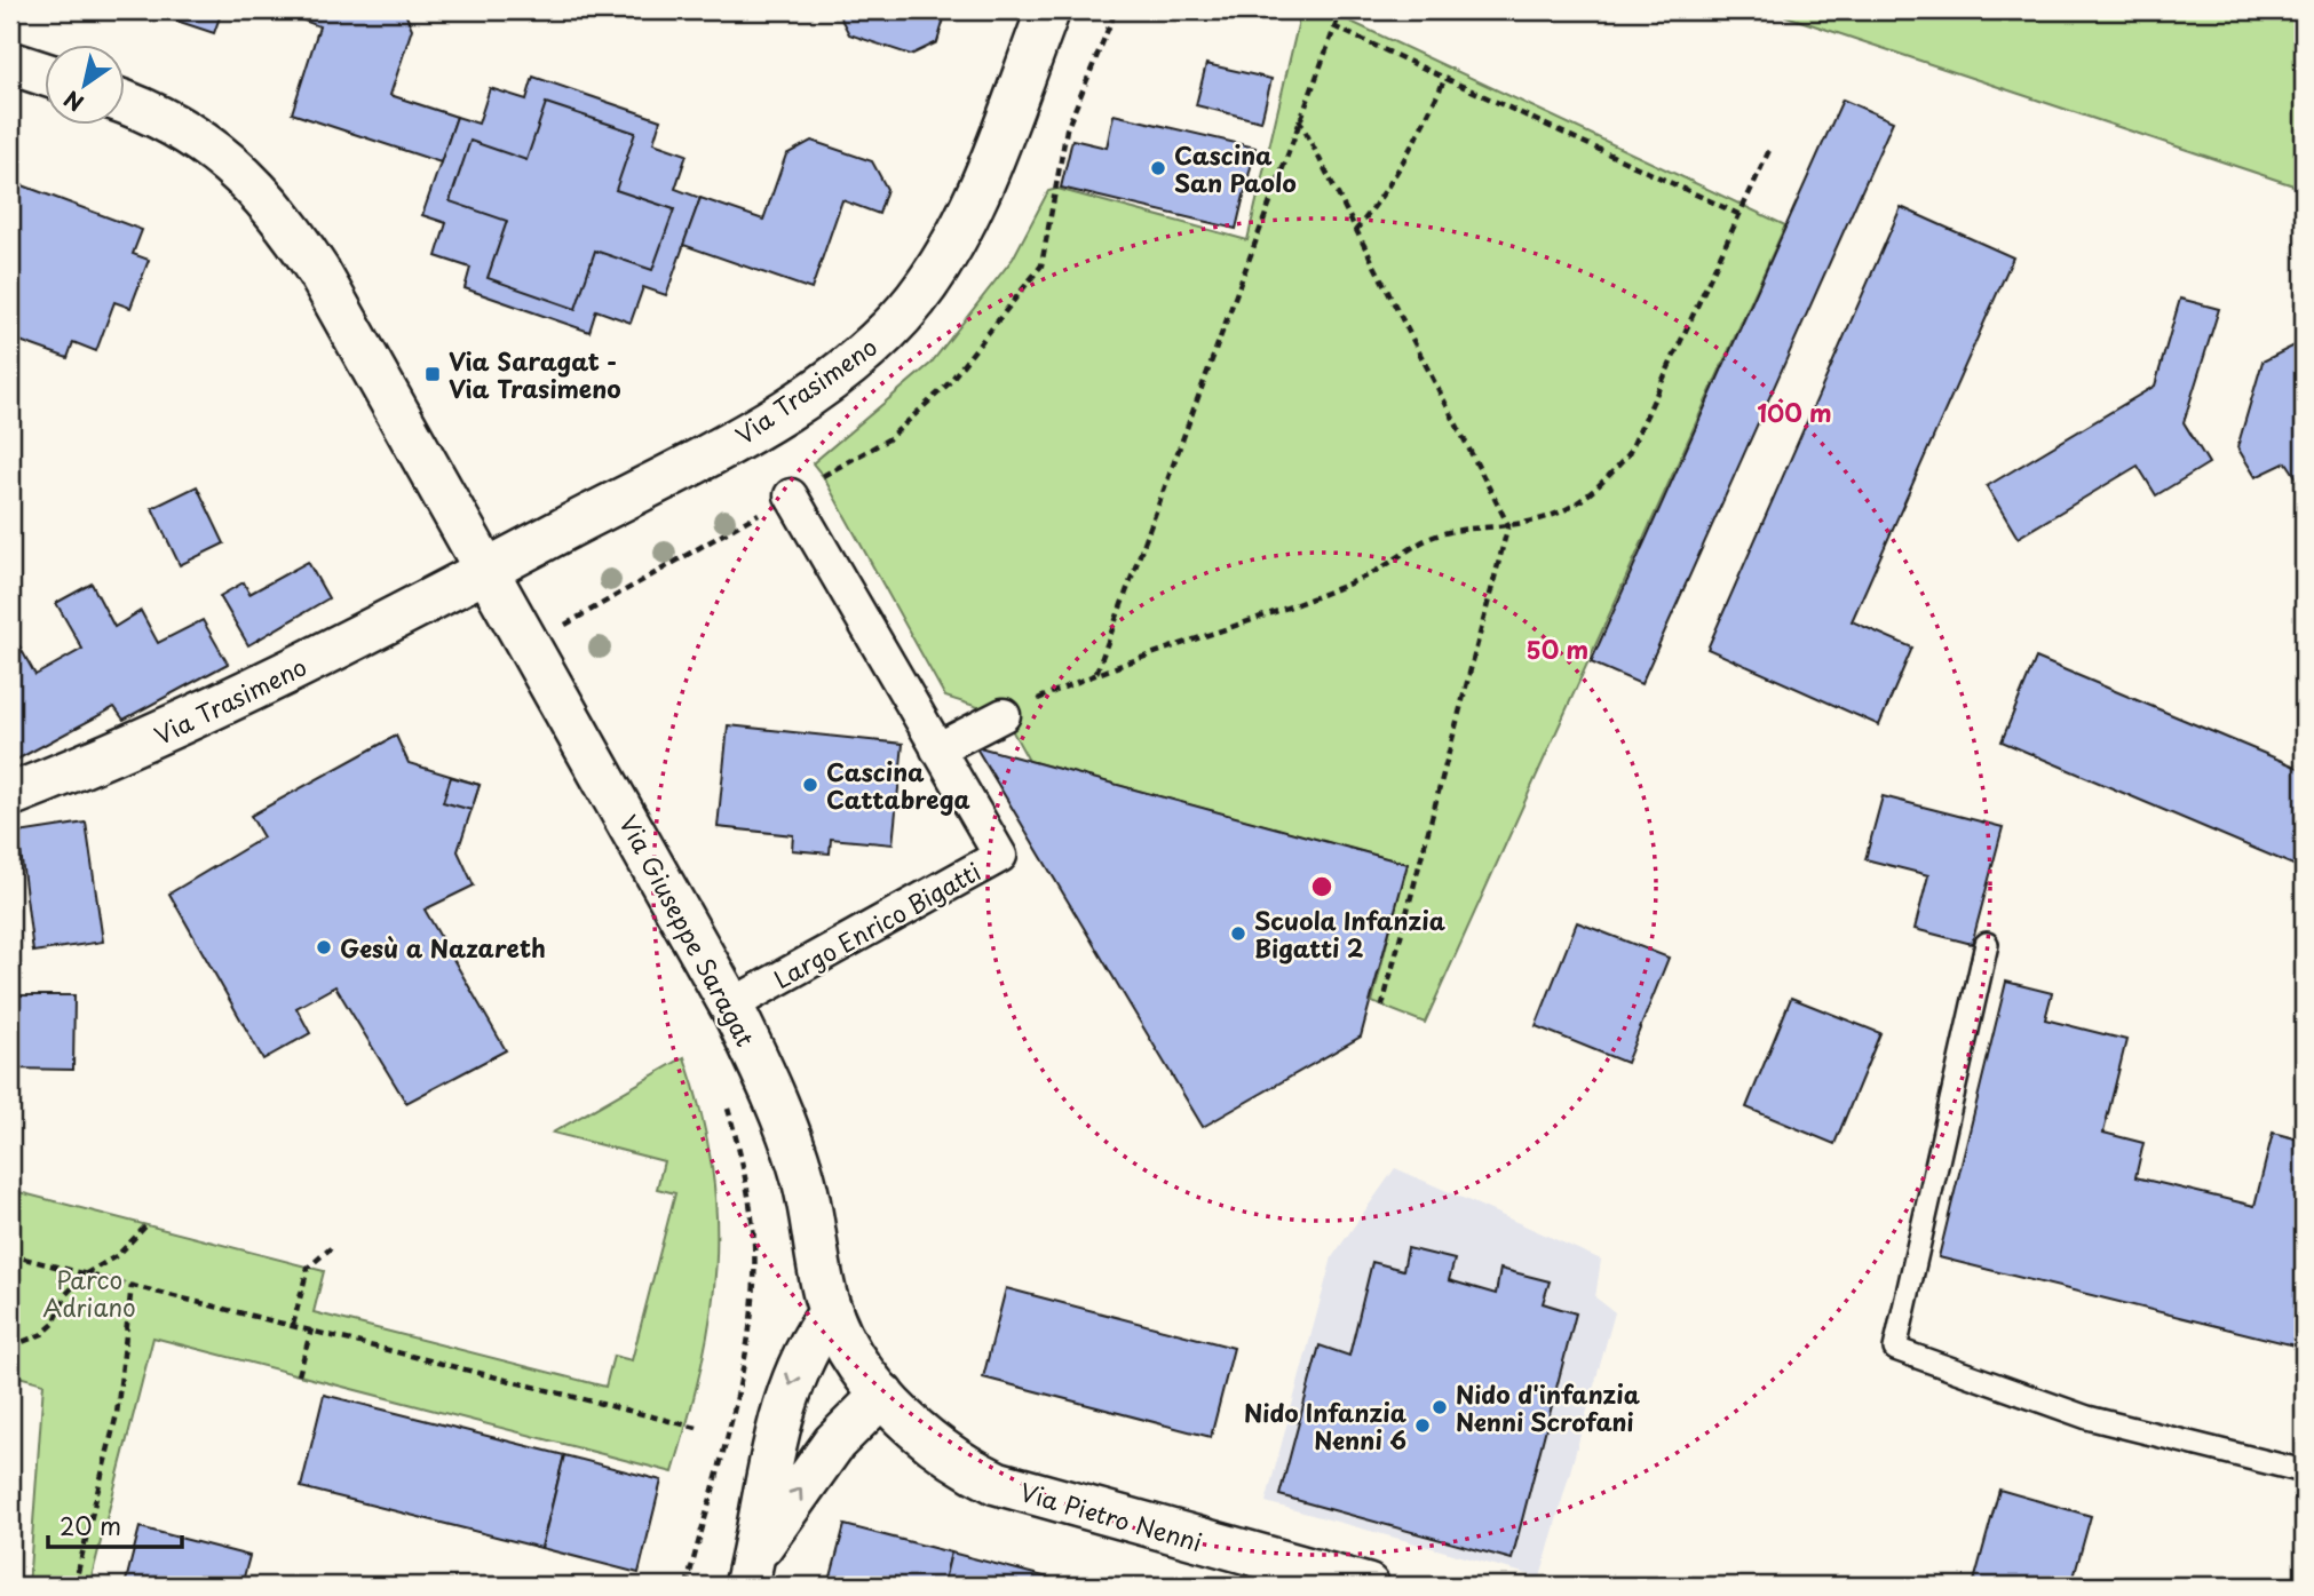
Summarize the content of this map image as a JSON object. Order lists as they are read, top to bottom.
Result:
{
  "streets": {
    "street": [
      "Via Trasimeno",
      "Largo Enrico Bigatti",
      "Via Giuseppe Saragat",
      "Via Pietro Nenni"
    ]
  },
  "crossings": [
    ["Via Trasimeno", "Via Giuseppe Saragat"],
    ["Largo Enrico Bigatti", "Via Giuseppe Saragat"],
    ["Via Giuseppe Saragat", "Via Pietro Nenni"]
  ],
  "parks": ["Parco Adriano"],
  "places": {
    "other": [
      "Cascina San Paolo",
      "Cascina Cattabrega",
      "Scuola Infanzia Bigatti 2",
      "Gesù a Nazareth",
      "Nido d'infanzia Nenni Scrofani",
      "Nido Infanzia Nenni 6"
    ],
    "transit": ["Via Saragat - Via Trasimeno"]
  },
  "scale_bar": "20 m",
  "north": "bottom left",
  "rings": ["100 m", "50 m"]
}
